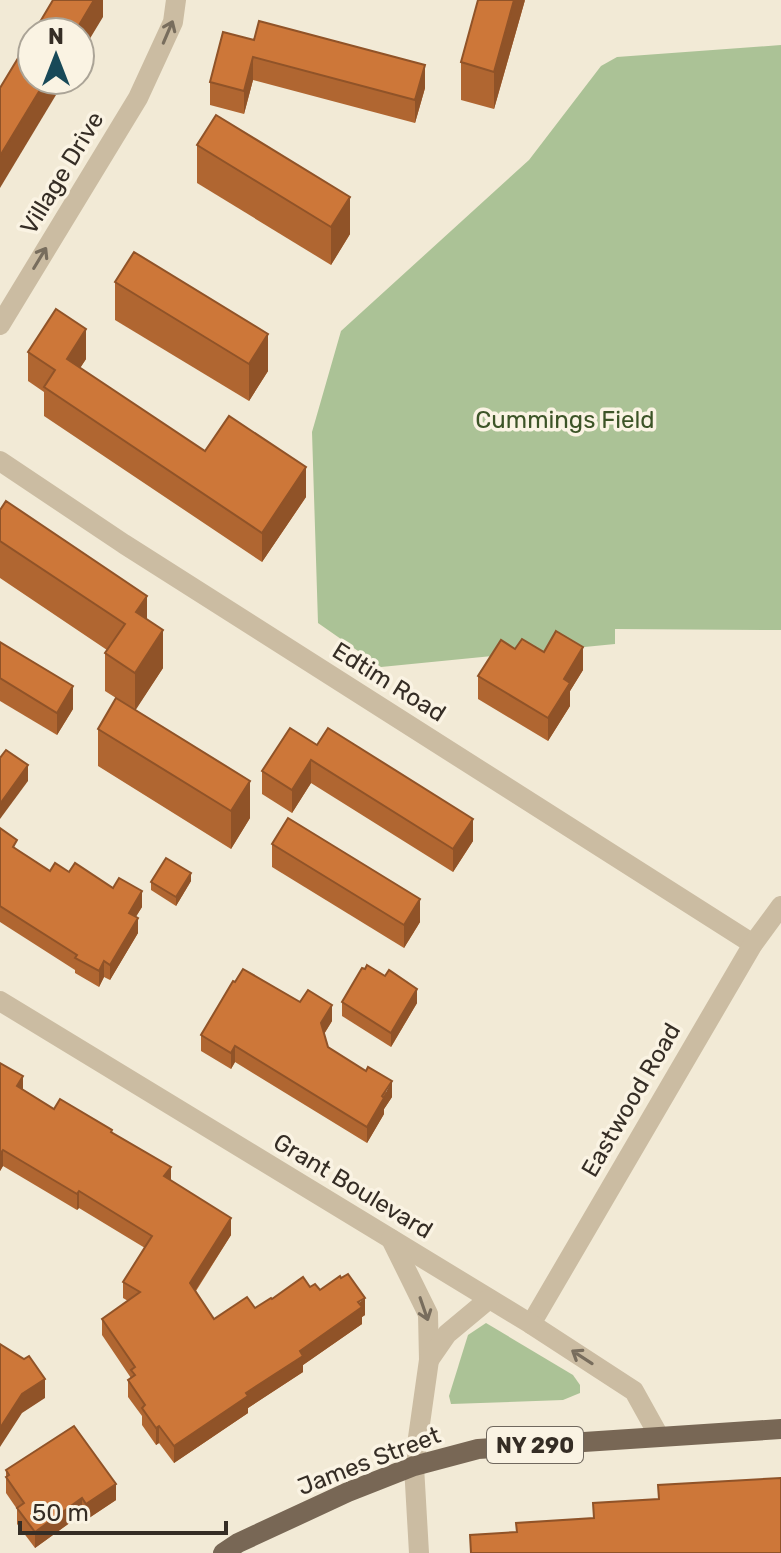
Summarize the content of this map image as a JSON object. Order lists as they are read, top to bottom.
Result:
{
  "streets": {
    "main road": ["NY 290", "James Street"],
    "street": [
      "Village Drive",
      "Edtim Road",
      "Eastwood Road",
      "Grant Boulevard"
    ]
  },
  "crossings": [
    ["Edtim Road", "Eastwood Road"],
    ["Eastwood Road", "Grant Boulevard"],
    ["Grant Boulevard", "James Street"]
  ],
  "one_way": ["Village Drive"],
  "parks": ["Cummings Field"],
  "scale_bar": "50 m",
  "north": "top"
}
